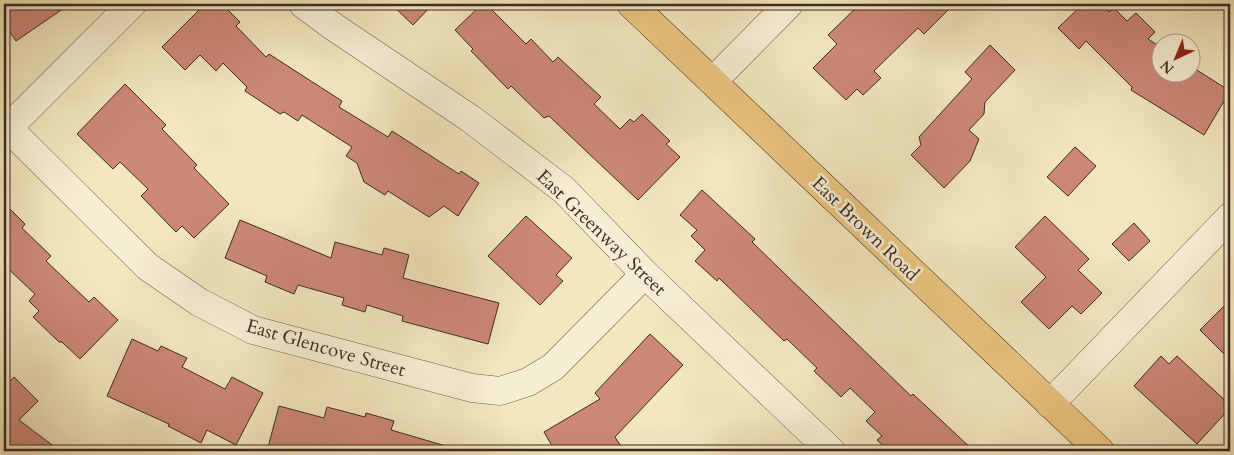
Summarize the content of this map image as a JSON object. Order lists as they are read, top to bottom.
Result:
{
  "streets": {
    "main road": ["East Brown Road"],
    "street": ["East Greenway Street", "East Glencove Street"]
  },
  "crossings": [
    ["East Greenway Street", "East Glencove Street"]
  ],
  "north": "bottom left"
}
